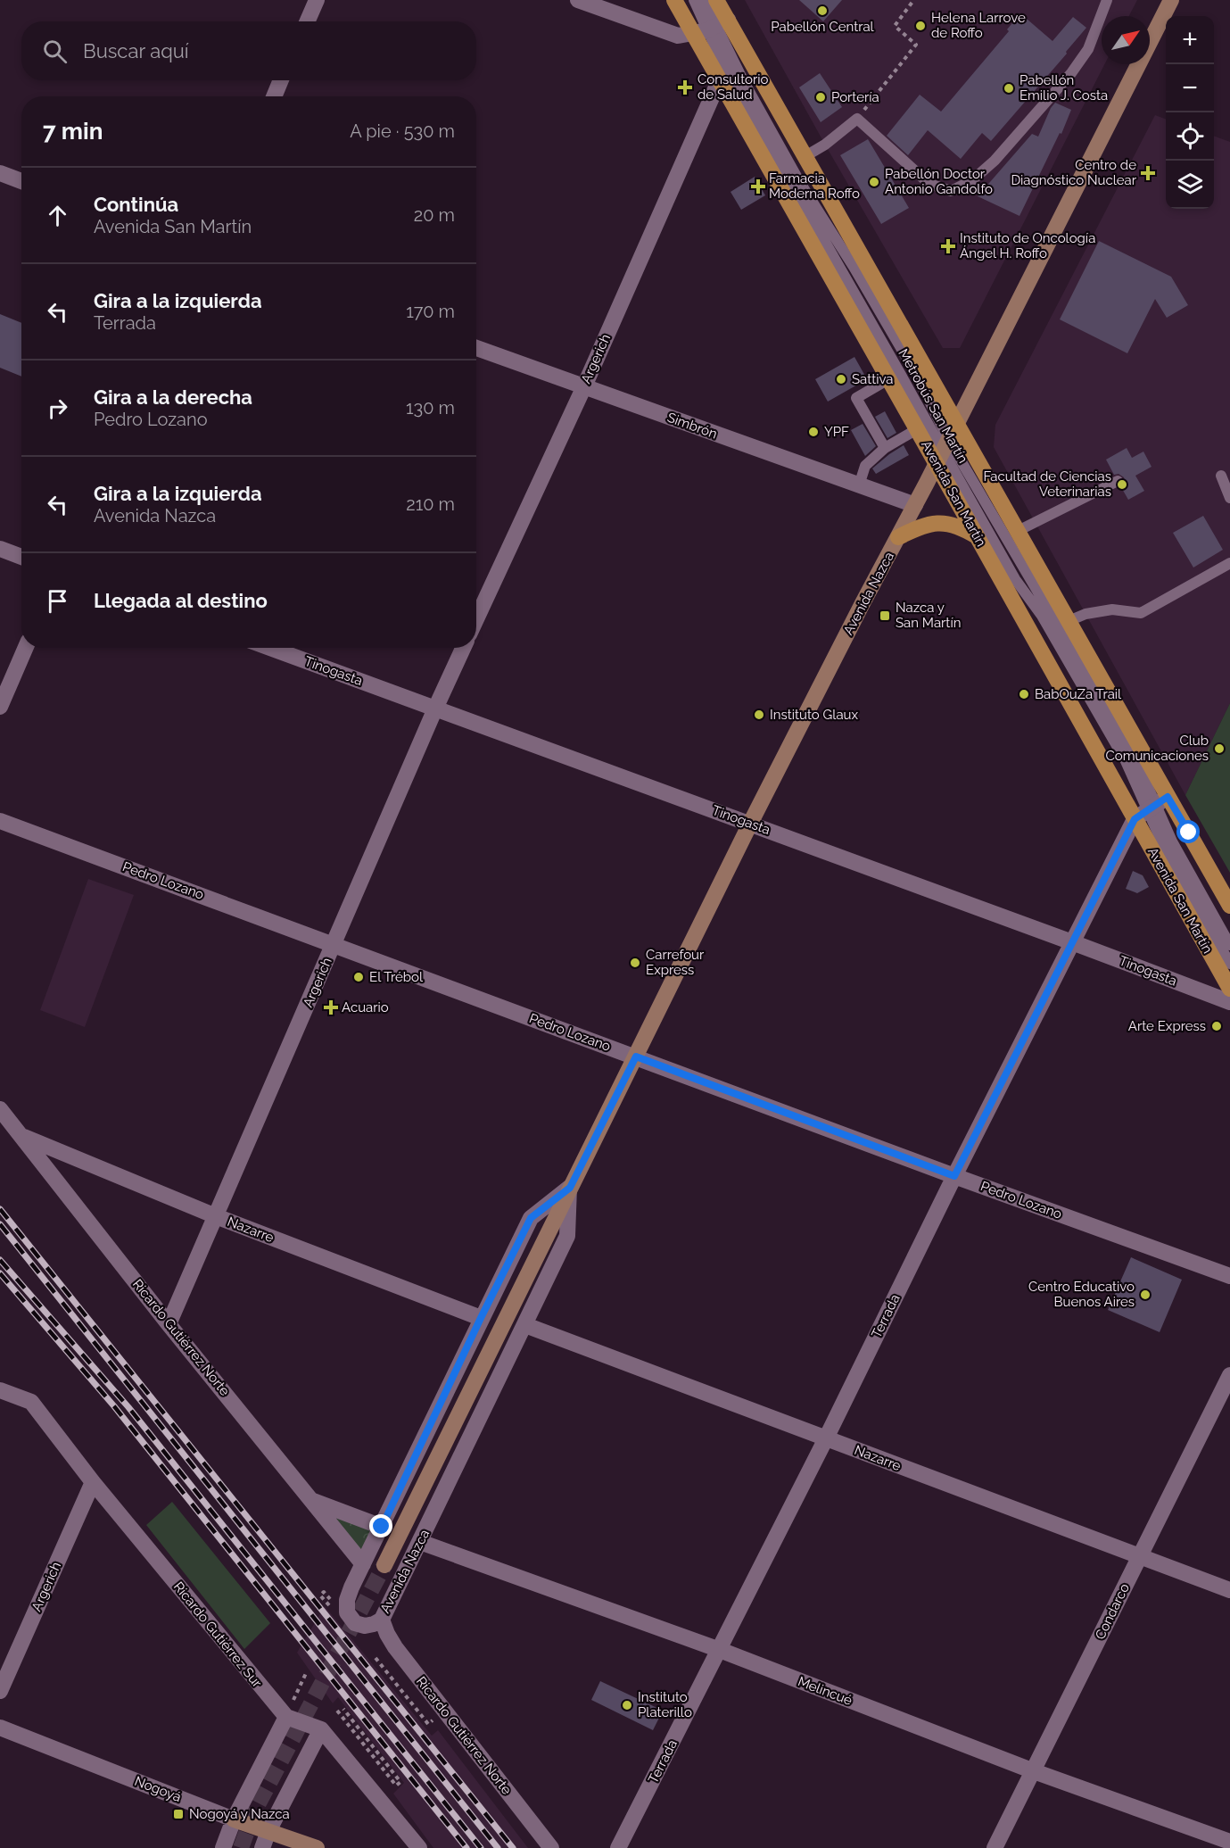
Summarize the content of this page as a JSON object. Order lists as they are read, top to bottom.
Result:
{
  "streets": {
    "main road": ["Avenida San Martín", "Avenida Nazca", "Nogoyá"],
    "street": [
      "Argerich",
      "Simbrón",
      "Tinogasta",
      "Pedro Lozano",
      "Nazarre",
      "Terrada",
      "Ricardo Gutiérrez Norte",
      "Condarco",
      "Ricardo Gutiérrez Sur",
      "Melincué"
    ],
    "lane": ["Metrobús San Martín"]
  },
  "crossings": [
    ["Argerich", "Simbrón"],
    ["Argerich", "Avenida San Martín"],
    ["Argerich", "Tinogasta"],
    ["Argerich", "Pedro Lozano"],
    ["Argerich", "Nazarre"],
    ["Argerich", "Ricardo Gutiérrez Norte"],
    ["Argerich", "Ricardo Gutiérrez Sur"],
    ["Metrobús San Martín", "Avenida San Martín"],
    ["Metrobús San Martín", "Avenida Nazca"],
    ["Metrobús San Martín", "Terrada"],
    ["Simbrón", "Avenida Nazca"],
    ["Avenida San Martín", "Avenida Nazca"],
    ["Avenida San Martín", "Terrada"],
    ["Avenida Nazca", "Tinogasta"],
    ["Avenida Nazca", "Pedro Lozano"],
    ["Avenida Nazca", "Nazarre"],
    ["Avenida Nazca", "Ricardo Gutiérrez Norte"],
    ["Avenida Nazca", "Melincué"],
    ["Tinogasta", "Terrada"],
    ["Pedro Lozano", "Terrada"],
    ["Nazarre", "Terrada"],
    ["Nazarre", "Ricardo Gutiérrez Norte"],
    ["Nazarre", "Condarco"],
    ["Terrada", "Melincué"],
    ["Condarco", "Melincué"]
  ],
  "places": {
    "other": [
      "Pabellón Central",
      "Helena Larrove de Roffo",
      "Pabellón Emilio J. Costa",
      "Portería",
      "Pabellón Doctor Antonio Gandolfo",
      "Sattiva",
      "YPF",
      "Facultad de Ciencias Veterinarias",
      "BabOuZa Trail",
      "Instituto Glaux",
      "Club Comunicaciones",
      "Carrefour Express",
      "El Trébol",
      "Arte Express",
      "Centro Educativo Buenos Aires",
      "Instituto Platerillo"
    ],
    "health": [
      "Consultorio de Salud",
      "Centro de Diagnóstico Nuclear",
      "Farmacia Moderna Roffo",
      "Instituto de Oncología Ángel H. Roffo",
      "Acuario"
    ],
    "transit": ["Nazca y San Martín", "Nogoyá y Nazca"]
  },
  "north": "top right",
  "page": {
    "map_buttons": ["+", "−"],
    "search": "Buscar aquí",
    "heading": ["7 min", "A pie · 530 m"],
    "list": [
      ["Continúa", "Avenida San Martín", "20 m"],
      ["Gira a la izquierda", "Terrada", "170 m"],
      ["Gira a la derecha", "Pedro Lozano", "130 m"],
      ["Gira a la izquierda", "Avenida Nazca", "210 m"],
      "Llegada al destino"
    ]
  }
}
